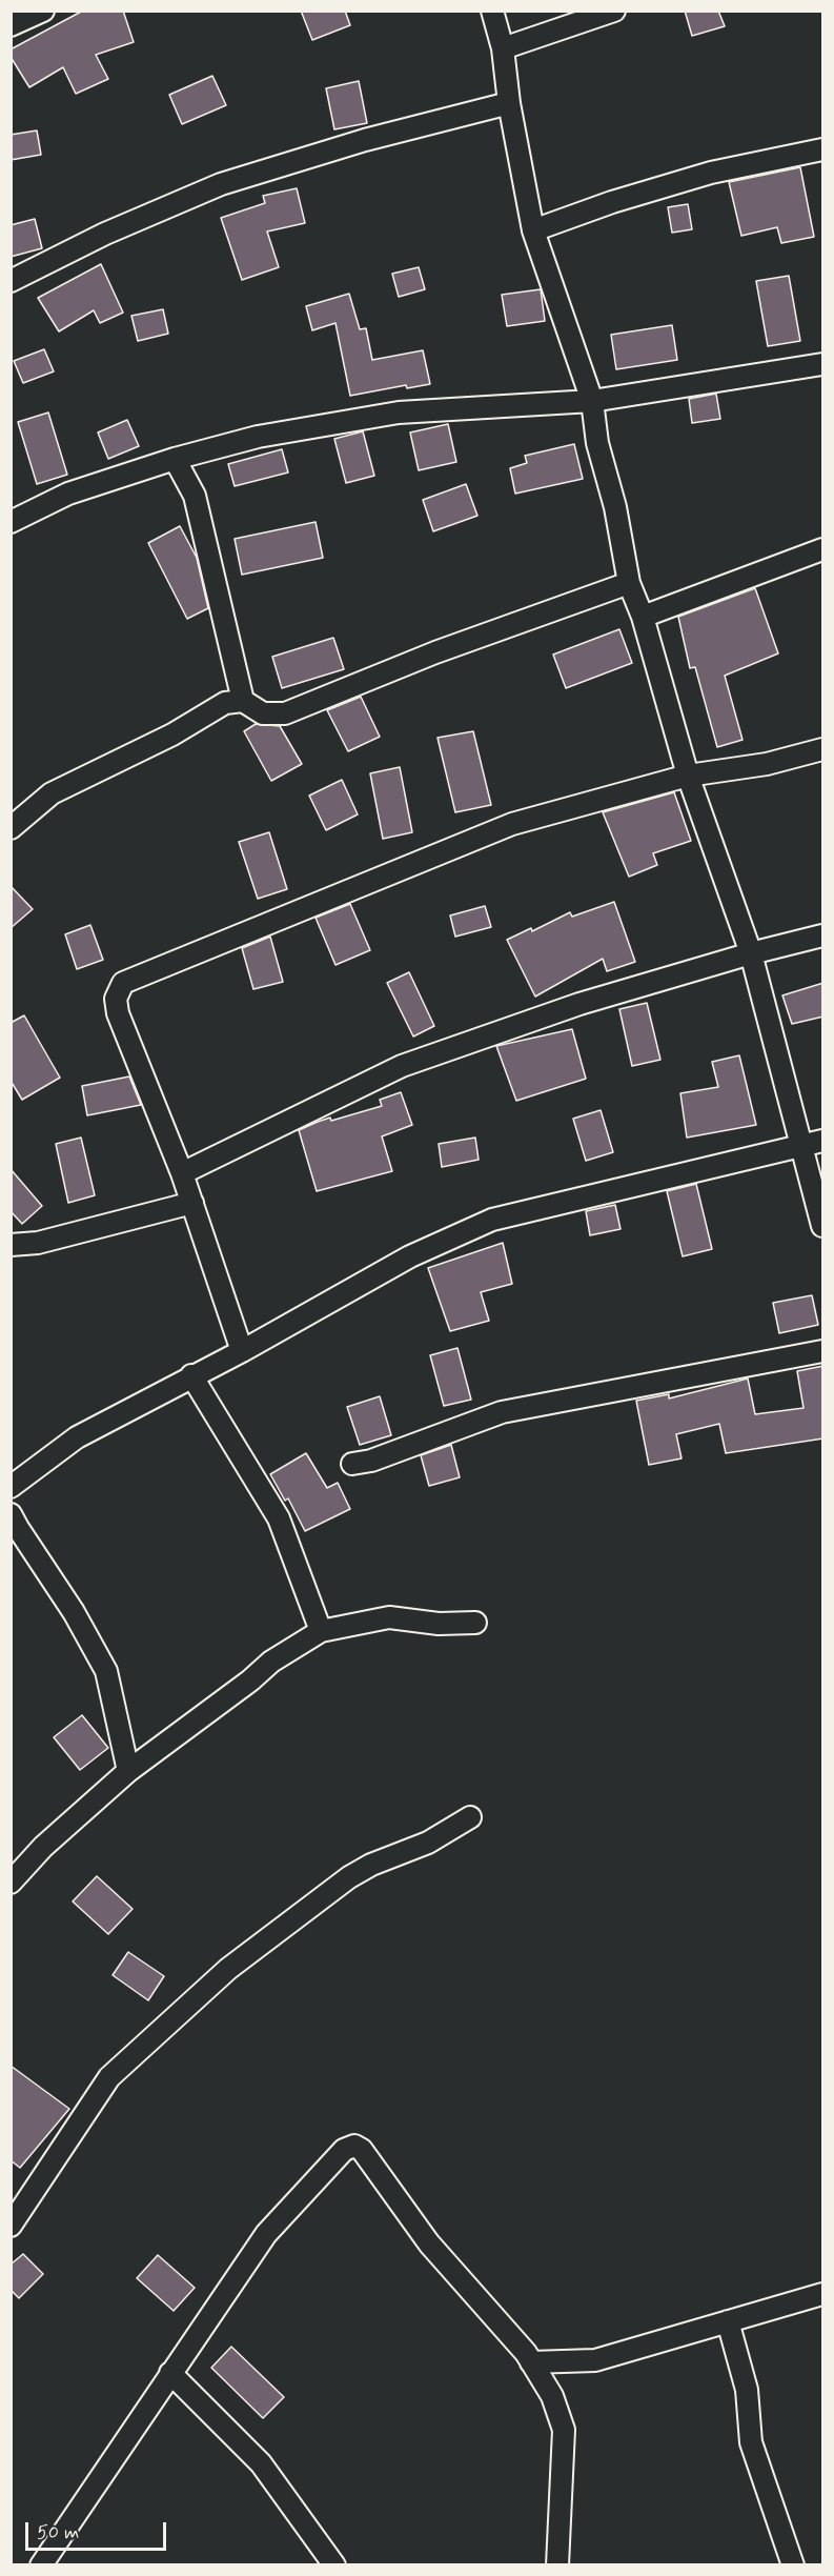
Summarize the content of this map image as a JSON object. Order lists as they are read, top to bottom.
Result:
{
  "scale_bar": "50 m"
}
